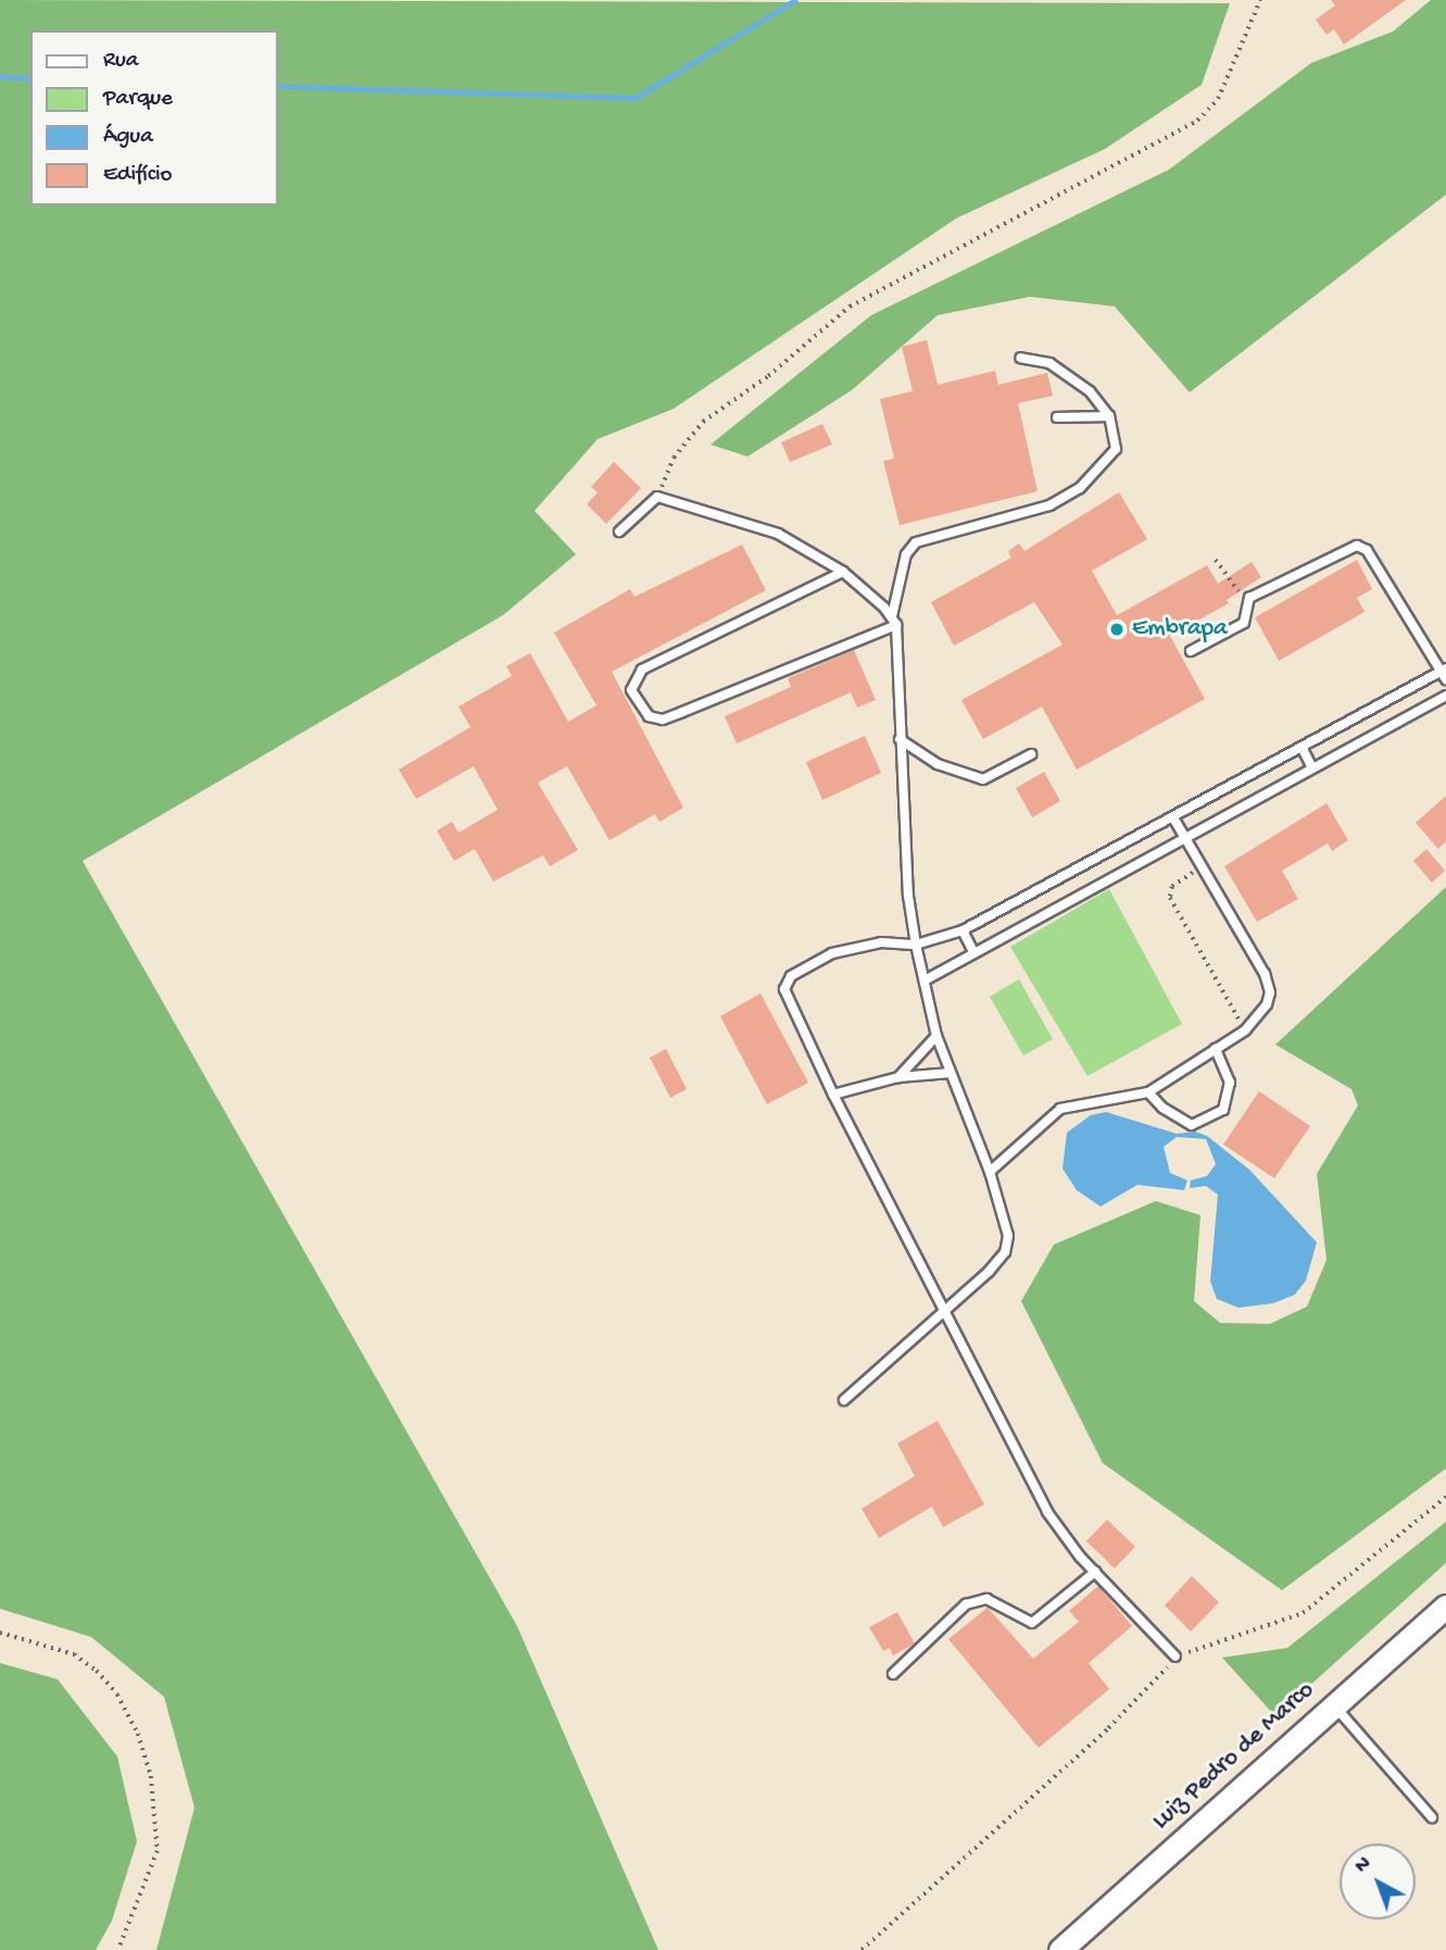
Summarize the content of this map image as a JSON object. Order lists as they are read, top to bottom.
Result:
{
  "streets": {
    "main road": ["Luiz Pedro de Marco"]
  },
  "places": ["Embrapa"],
  "legend": [
    "Rua",
    "Parque",
    "Água",
    "Edifício"
  ],
  "north": "top left"
}
